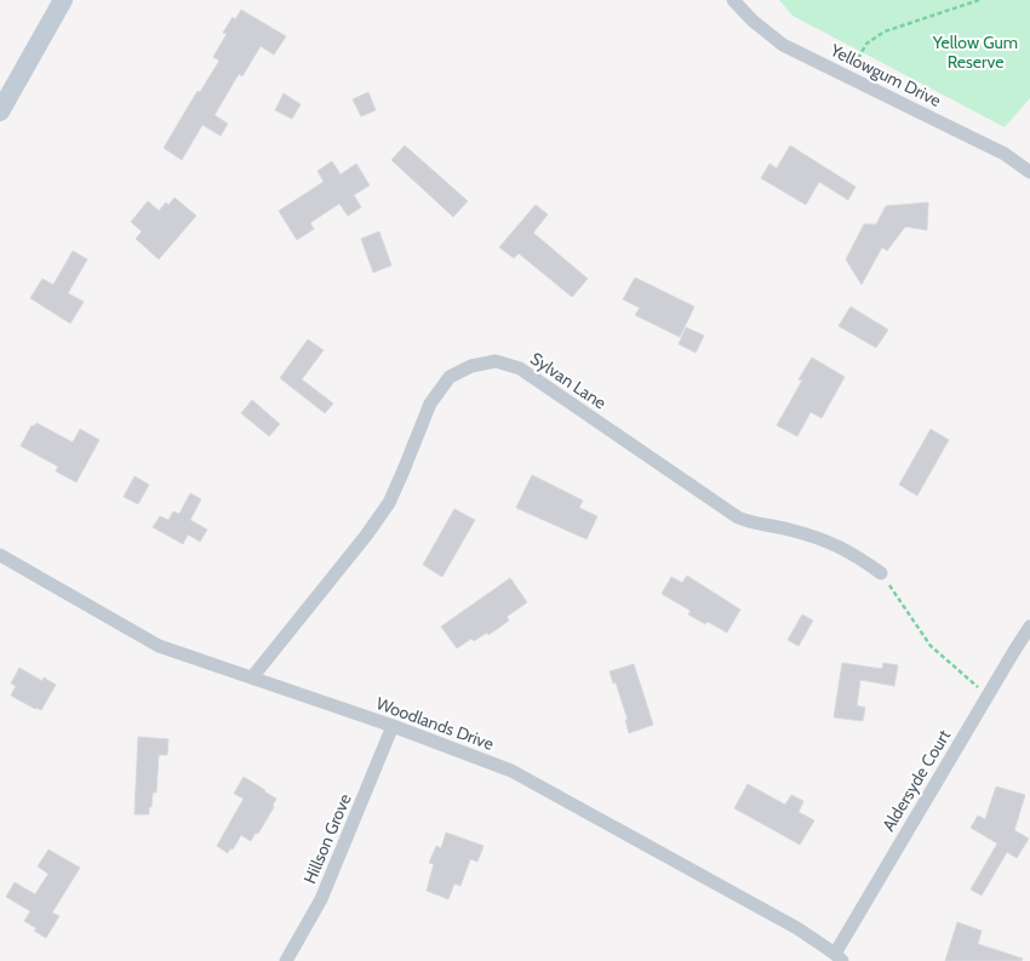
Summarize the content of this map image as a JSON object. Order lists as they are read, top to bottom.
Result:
{
  "streets": {
    "street": [
      "Yellowgum Drive",
      "Sylvan Lane",
      "Woodlands Drive",
      "Aldersyde Court",
      "Hillson Grove"
    ]
  },
  "crossings": [
    ["Sylvan Lane", "Woodlands Drive"],
    ["Woodlands Drive", "Aldersyde Court"],
    ["Woodlands Drive", "Hillson Grove"]
  ],
  "parks": ["Yellow Gum Reserve"]
}
